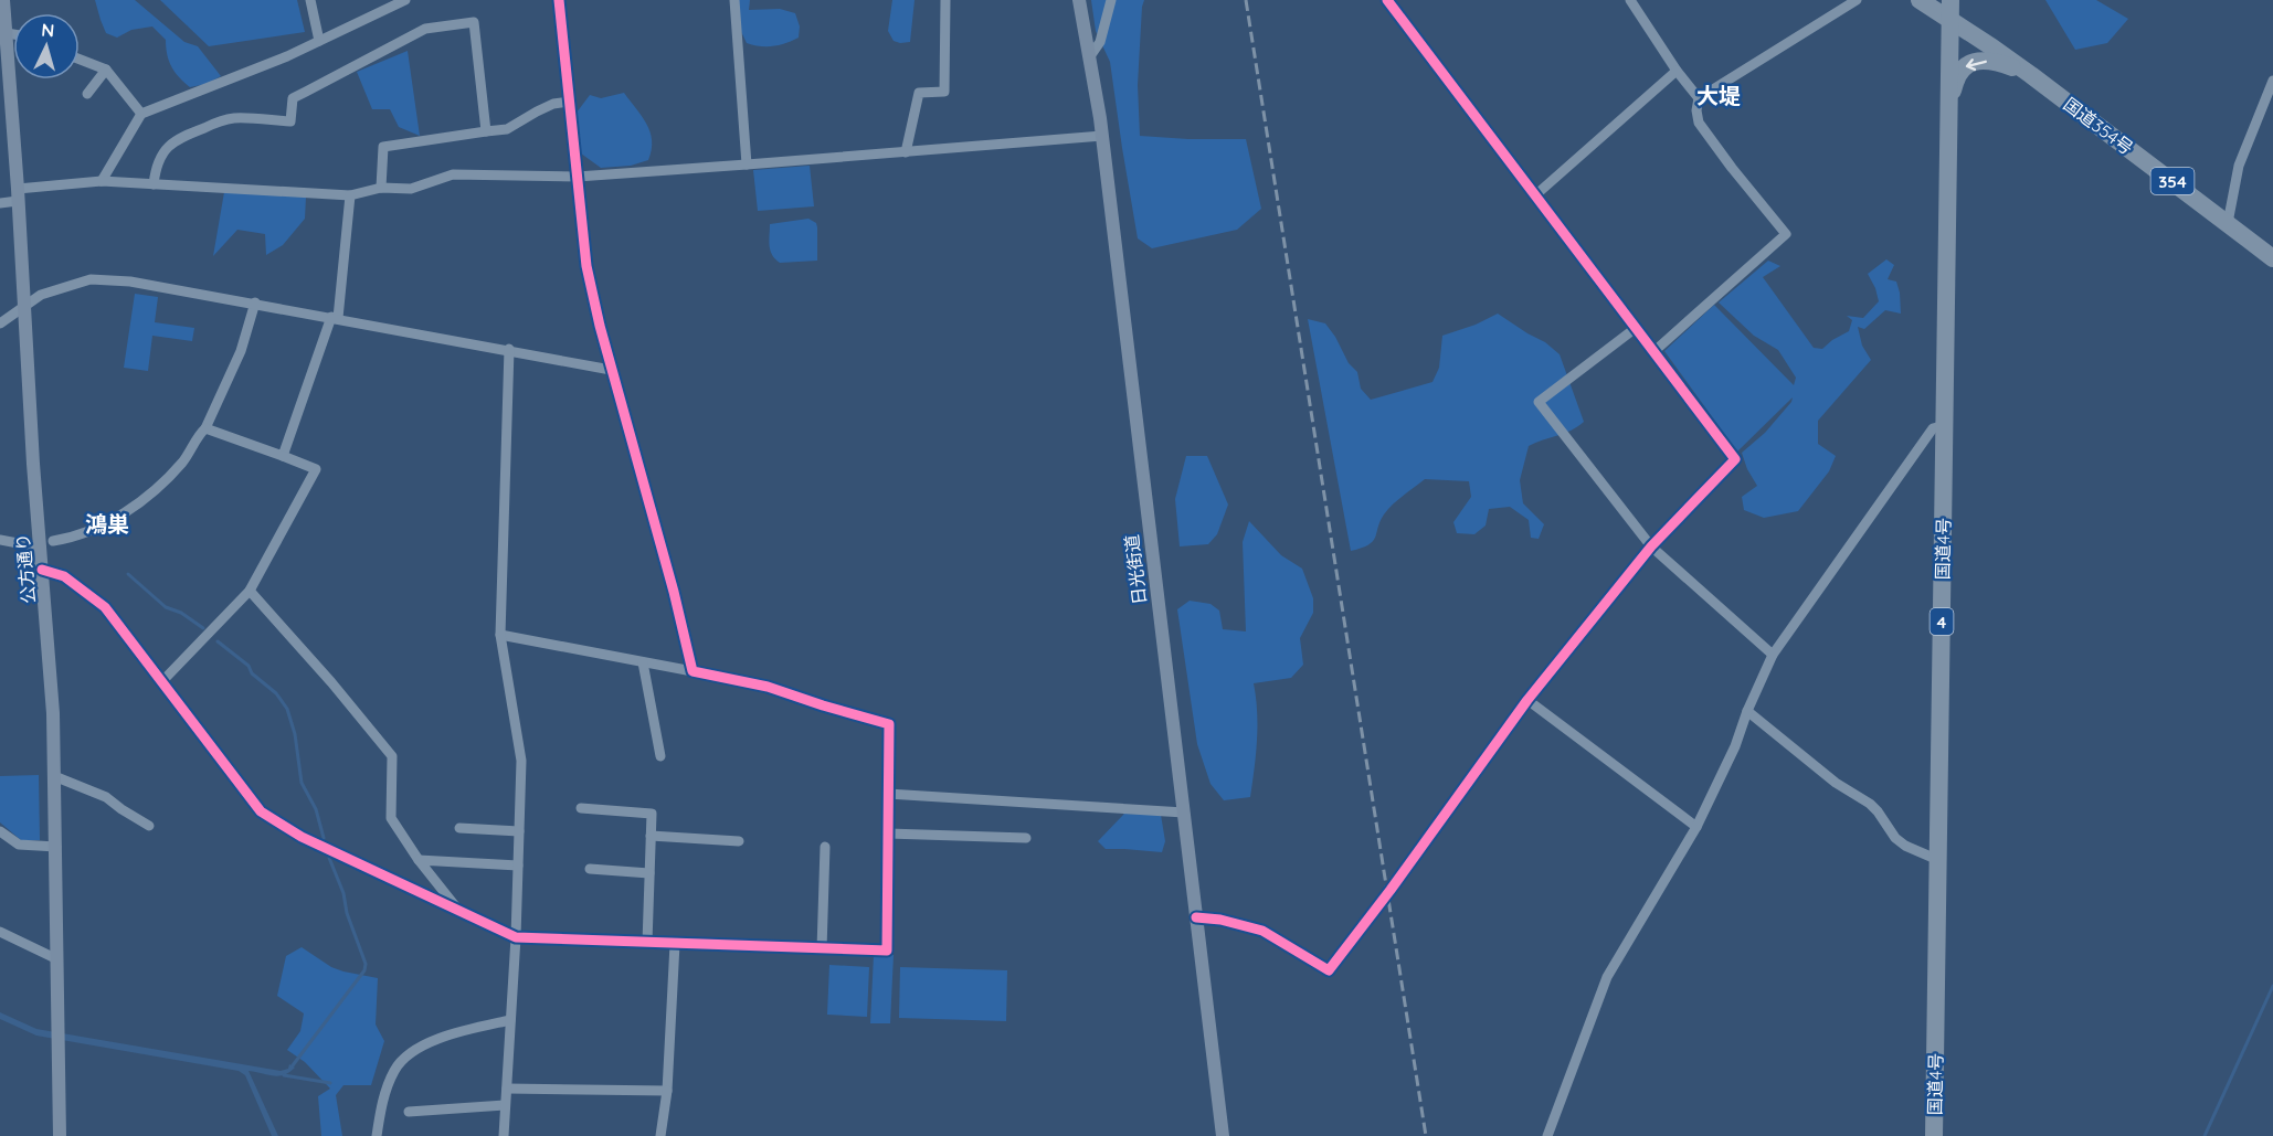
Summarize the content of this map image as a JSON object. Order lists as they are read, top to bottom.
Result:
{
  "streets": {
    "highway": [
      "国道354号",
      "354",
      "国道4号",
      "4"
    ],
    "main road": ["公方通り", "日光街道"]
  },
  "crossings": [
    ["国道354号", "国道4号"]
  ],
  "districts": ["大堤", "鴻巣"],
  "north": "top"
}
